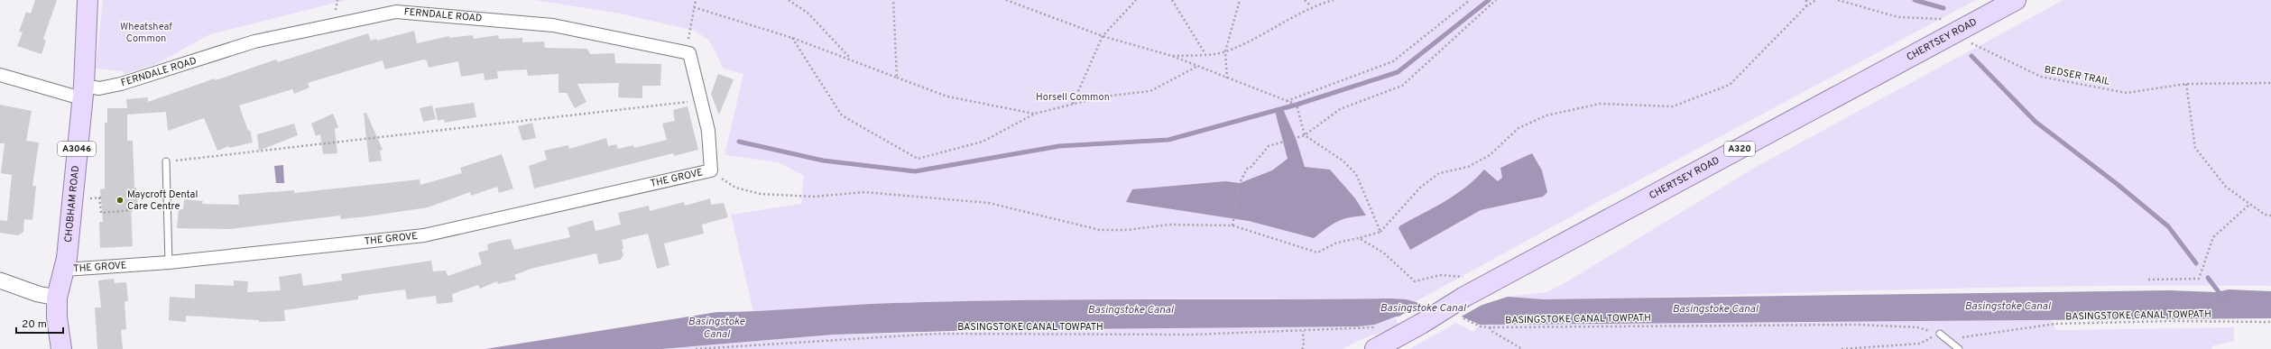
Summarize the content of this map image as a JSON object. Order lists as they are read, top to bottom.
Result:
{
  "streets": {
    "main road": [
      "CHERTSEY ROAD",
      "A3046",
      "A320",
      "CHOBHAM ROAD"
    ],
    "street": ["FERNDALE ROAD", "THE GROVE"],
    "path": ["BEDSER TRAIL", "BASINGSTOKE CANAL TOWPATH"]
  },
  "crossings": [
    ["FERNDALE ROAD", "CHOBHAM ROAD"],
    ["THE GROVE", "CHOBHAM ROAD"]
  ],
  "water": ["Basingstoke Canal"],
  "parks": ["Wheatsheaf Common", "Horsell Common"],
  "places": ["Maycroft Dental Care Centre"],
  "scale_bar": "20 m"
}
